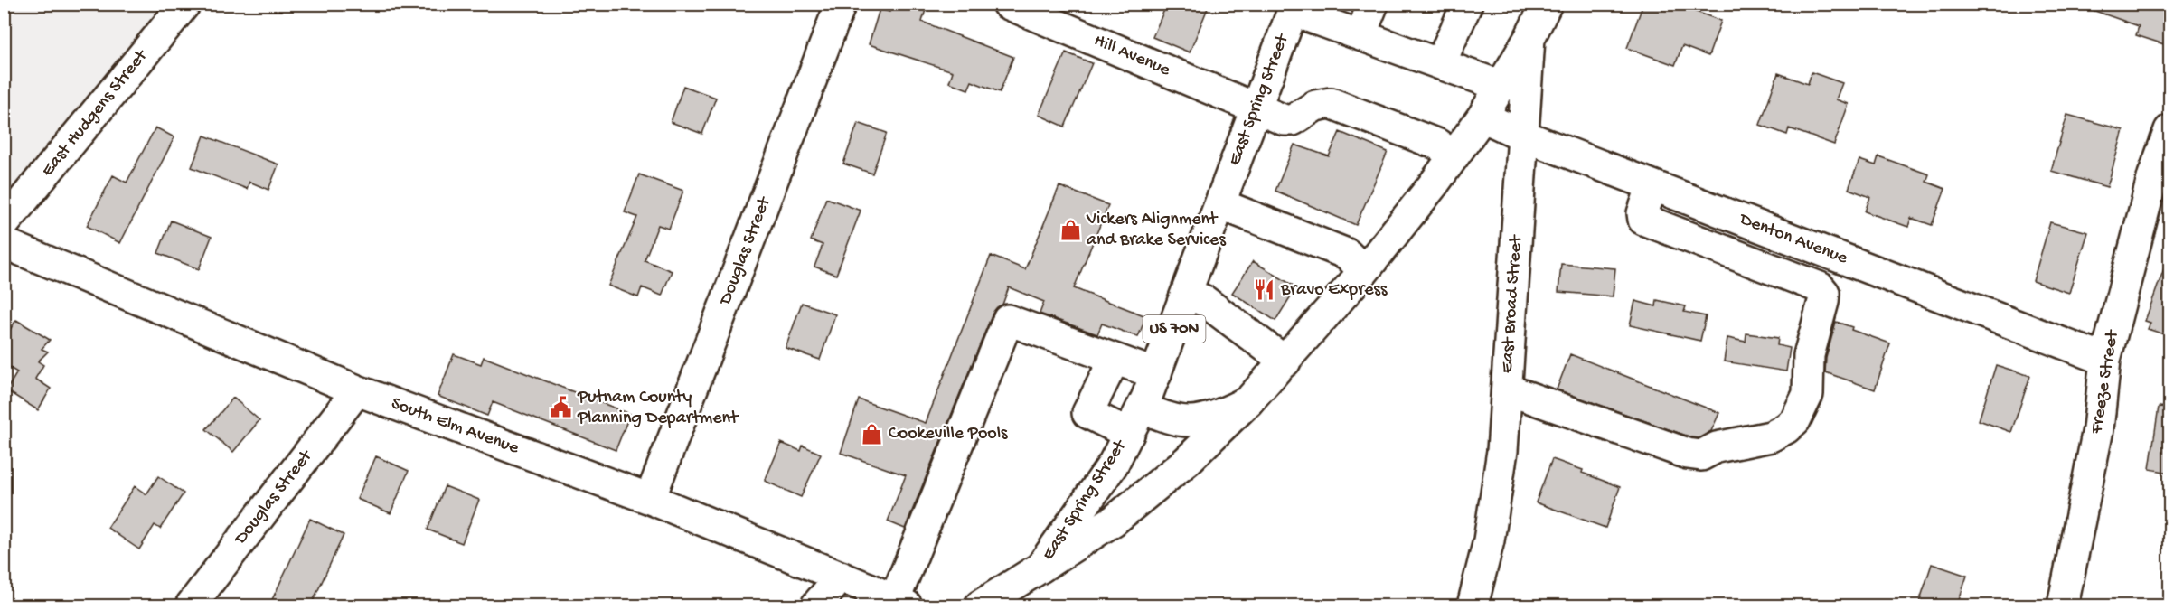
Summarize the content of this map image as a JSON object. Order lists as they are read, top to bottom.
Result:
{
  "streets": {
    "street": [
      "Hill Avenue",
      "East Spring Street",
      "East Hudgens Street",
      "Denton Avenue",
      "Douglas Street",
      "East Broad Street",
      "US 70N",
      "Freeze Street",
      "South Elm Avenue"
    ]
  },
  "crossings": [
    ["Hill Avenue", "East Spring Street"],
    ["Denton Avenue", "East Broad Street"],
    ["Denton Avenue", "Freeze Street"],
    ["Douglas Street", "South Elm Avenue"]
  ],
  "places": {
    "shop": ["Vickers Alignment and Brake Services", "Cookeville Pools"],
    "restaurant": ["Bravo Express"],
    "public building": ["Putnam County Planning Department"]
  }
}
